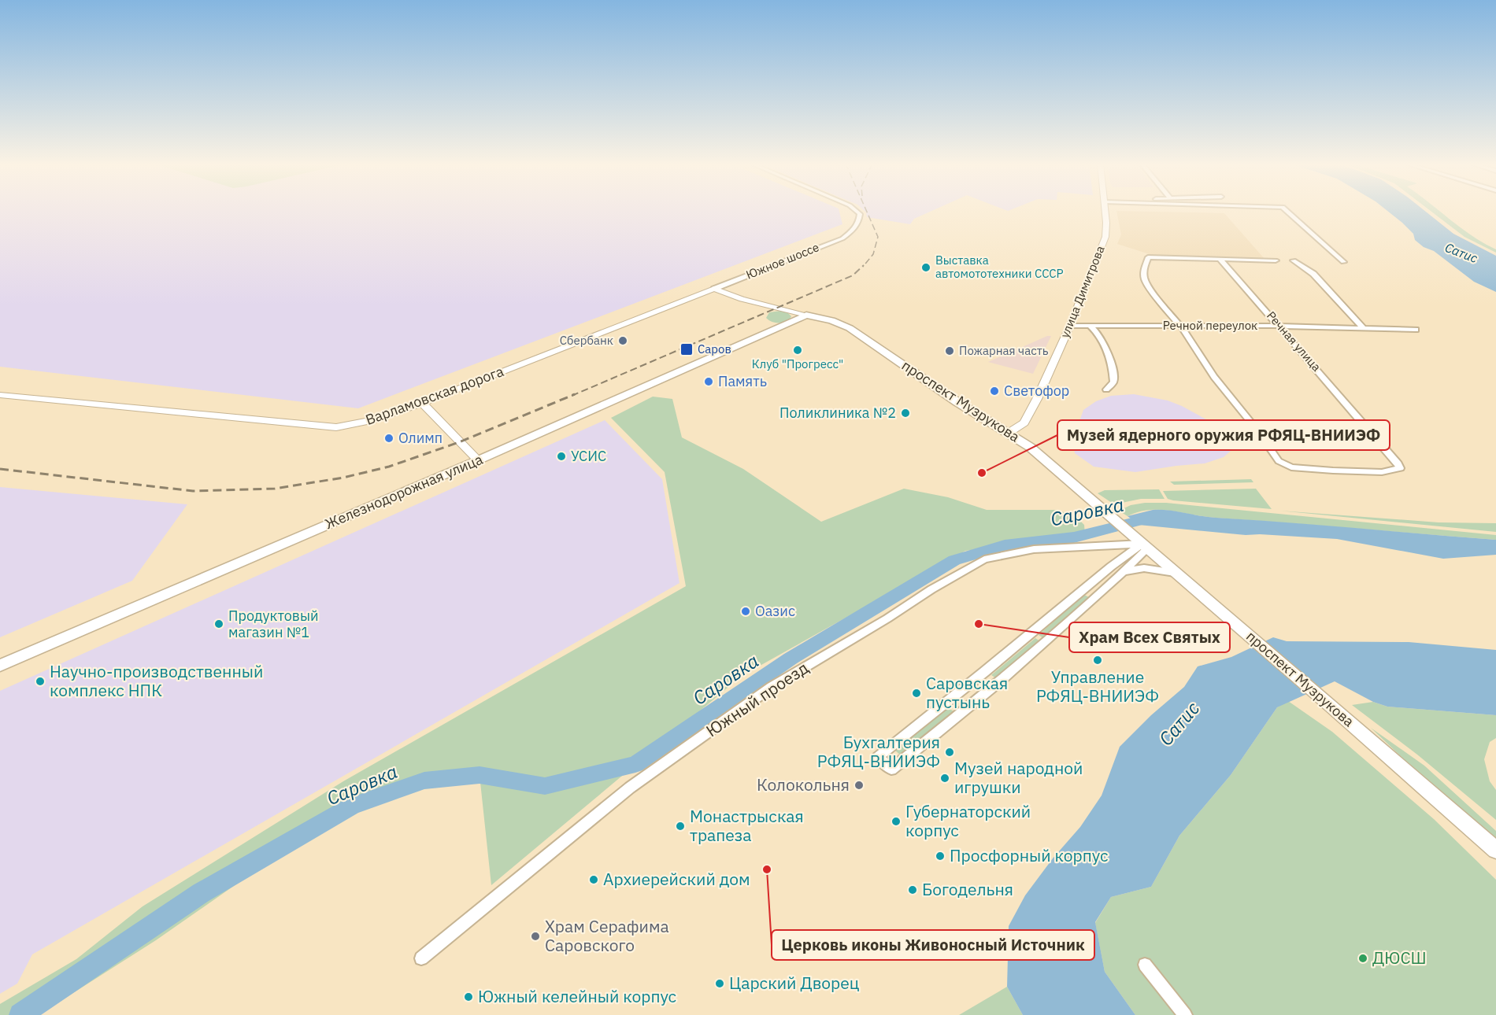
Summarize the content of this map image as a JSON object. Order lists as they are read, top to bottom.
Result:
{
  "streets": {
    "main road": ["проспект Музрукова", "Железнодорожная улица"],
    "street": [
      "Южное шоссе",
      "улица Димитрова",
      "Речной переулок",
      "Речная улица",
      "Варламовская дорога",
      "Южный проезд"
    ]
  },
  "crossings": [
    ["Южное шоссе", "Варламовская дорога"],
    ["Южное шоссе", "проспект Музрукова"],
    ["улица Димитрова", "Речной переулок"],
    ["улица Димитрова", "проспект Музрукова"],
    ["Речной переулок", "Речная улица"],
    ["Варламовская дорога", "проспект Музрукова"],
    ["проспект Музрукова", "Железнодорожная улица"],
    ["проспект Музрукова", "Южный проезд"]
  ],
  "water": ["Сатис", "Саровка"],
  "places": {
    "other": [
      "Выставка автомототехники СССР",
      "Сбербанк",
      "Клуб \"Прогресс\"",
      "Пожарная часть",
      "Память",
      "Светофор",
      "Поликлиника №2",
      "Олимп",
      "УСИС",
      "Музей ядерного оружия РФЯЦ-ВНИИЭФ",
      "Оазис",
      "Продуктовый магазин №1",
      "Храм Всех Святых",
      "Управление РФЯЦ-ВНИИЭФ",
      "Научно-производственный комплекс НПК",
      "Саровская пустынь",
      "Бухгалтерия РФЯЦ-ВНИИЭФ",
      "Музей народной игрушки",
      "Колокольня",
      "Губернаторский корпус",
      "Монастрыская трапеза",
      "Просфорный корпус",
      "Церковь иконы Живоносный Источник",
      "Архиерейский дом",
      "Богодельня",
      "Храм Серафима Саровского",
      "ДЮСШ",
      "Царский Дворец",
      "Южный келейный корпус"
    ],
    "transit": ["Саров"]
  }
}
